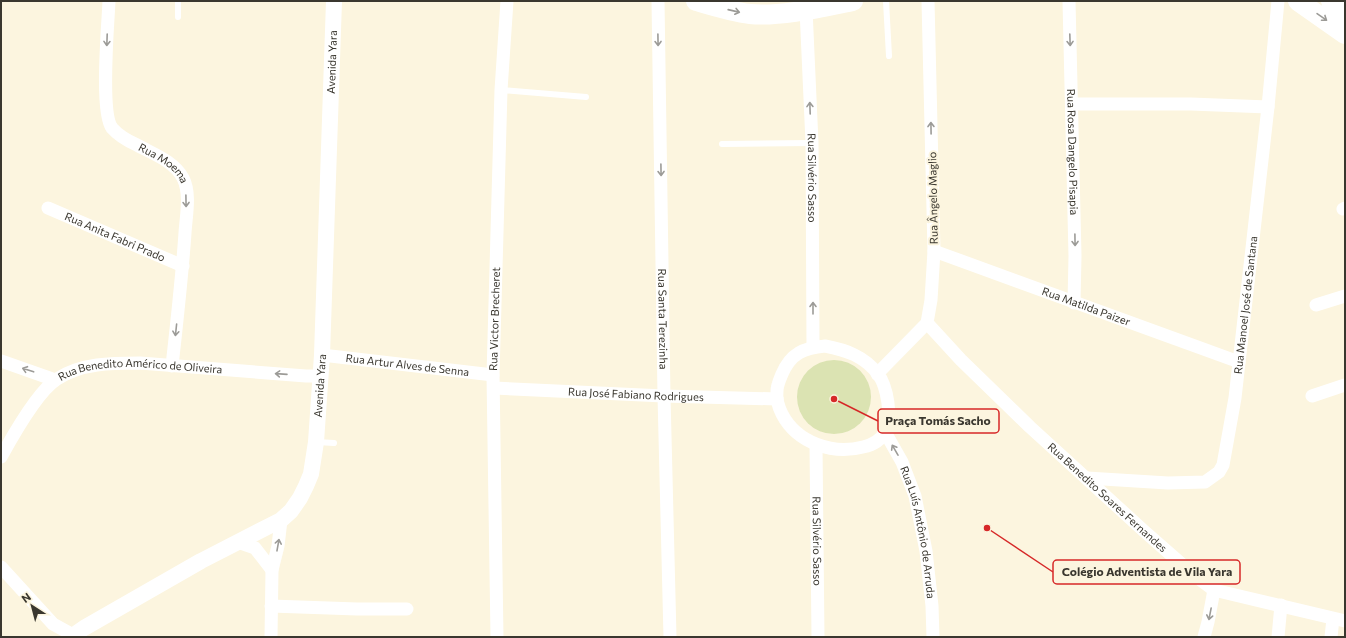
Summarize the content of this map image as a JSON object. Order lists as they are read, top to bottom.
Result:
{
  "streets": {
    "street": [
      "Avenida Yara",
      "Rua Rosa Dangelo Pisapia",
      "Rua Moema",
      "Rua Silvério Sasso",
      "Rua Ângelo Maglio",
      "Rua Anita Fabri Prado",
      "Rua Manoel José de Santana",
      "Rua Matilda Paizer",
      "Rua Victor Brecheret",
      "Rua Santa Terezinha",
      "Rua Artur Alves de Senna",
      "Rua Benedito Américo de Oliveira",
      "Rua José Fabiano Rodrigues",
      "Rua Benedito Soares Fernandes",
      "Rua Luís Antônio de Arruda"
    ]
  },
  "crossings": [
    ["Avenida Yara", "Rua Artur Alves de Senna"],
    ["Avenida Yara", "Rua Benedito Américo de Oliveira"],
    ["Rua Rosa Dangelo Pisapia", "Rua Matilda Paizer"],
    ["Rua Moema", "Rua Anita Fabri Prado"],
    ["Rua Moema", "Rua Benedito Américo de Oliveira"],
    ["Rua Silvério Sasso", "Rua José Fabiano Rodrigues"],
    ["Rua Silvério Sasso", "Rua Luís Antônio de Arruda"],
    ["Rua Ângelo Maglio", "Rua Matilda Paizer"],
    ["Rua Ângelo Maglio", "Rua Benedito Soares Fernandes"],
    ["Rua Manoel José de Santana", "Rua Matilda Paizer"],
    ["Rua Manoel José de Santana", "Rua Benedito Soares Fernandes"],
    ["Rua Victor Brecheret", "Rua Artur Alves de Senna"],
    ["Rua Victor Brecheret", "Rua José Fabiano Rodrigues"],
    ["Rua Santa Terezinha", "Rua José Fabiano Rodrigues"],
    ["Rua Artur Alves de Senna", "Rua José Fabiano Rodrigues"],
    ["Rua José Fabiano Rodrigues", "Rua Luís Antônio de Arruda"]
  ],
  "one_way": [
    "Rua Rosa Dangelo Pisapia",
    "Rua Moema",
    "Rua Silvério Sasso",
    "Rua Ângelo Maglio",
    "Rua Santa Terezinha",
    "Rua Benedito Américo de Oliveira",
    "Rua Luís Antônio de Arruda"
  ],
  "places": ["Praça Tomás Sacho", "Colégio Adventista de Vila Yara"],
  "north": "top left"
}
